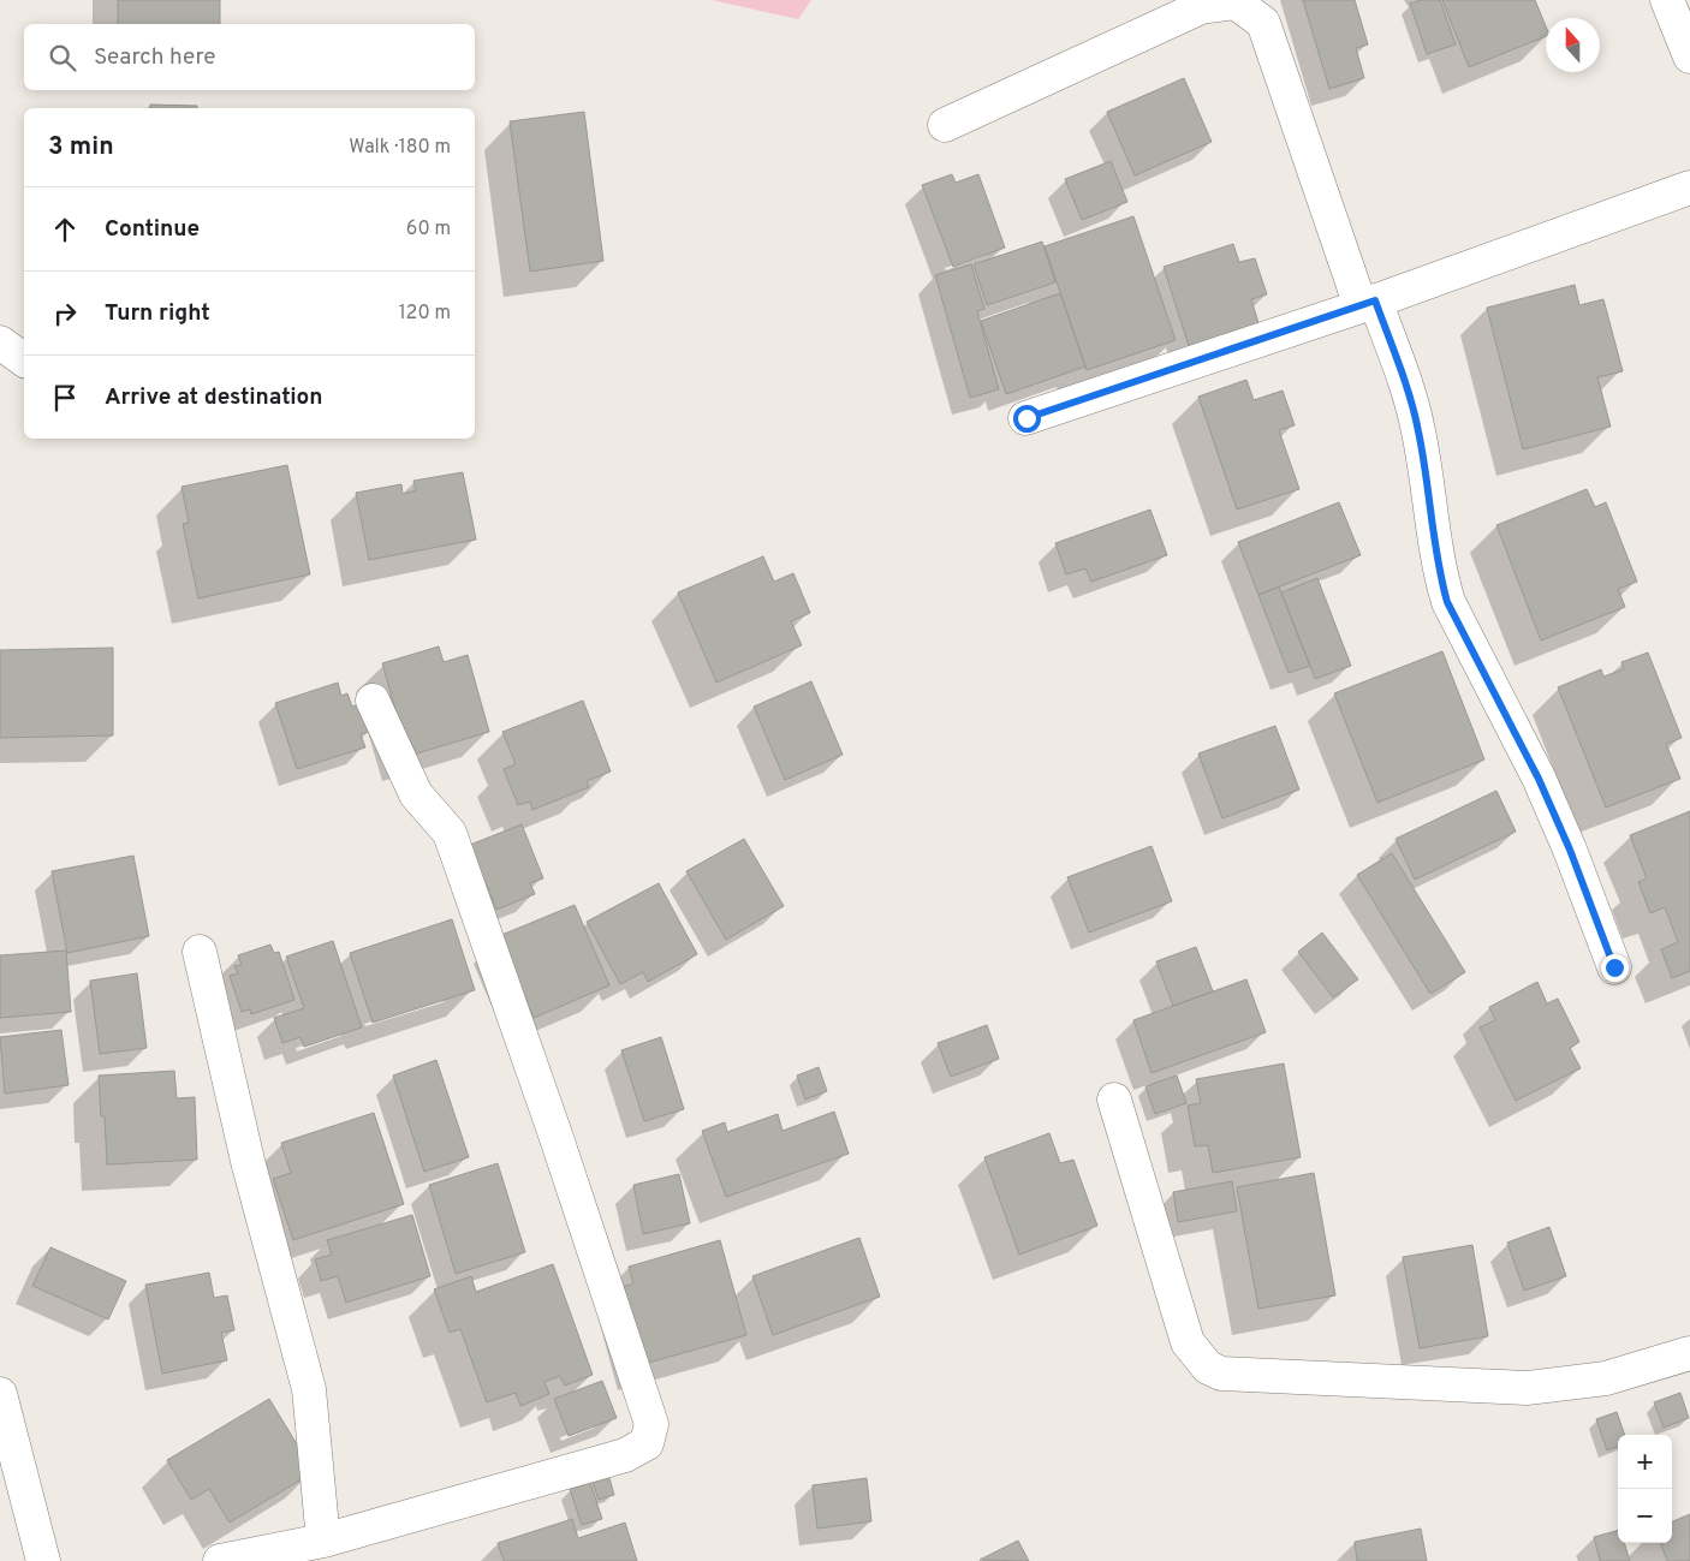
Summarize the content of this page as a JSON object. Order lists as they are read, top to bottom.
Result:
{
  "north": "top",
  "page": {
    "search": "Search here",
    "heading": ["3 min", "Walk · 180 m"],
    "list": [
      ["Continue", "60 m"],
      ["Turn right", "120 m"],
      "Arrive at destination"
    ],
    "map_buttons": ["+", "−"]
  }
}
